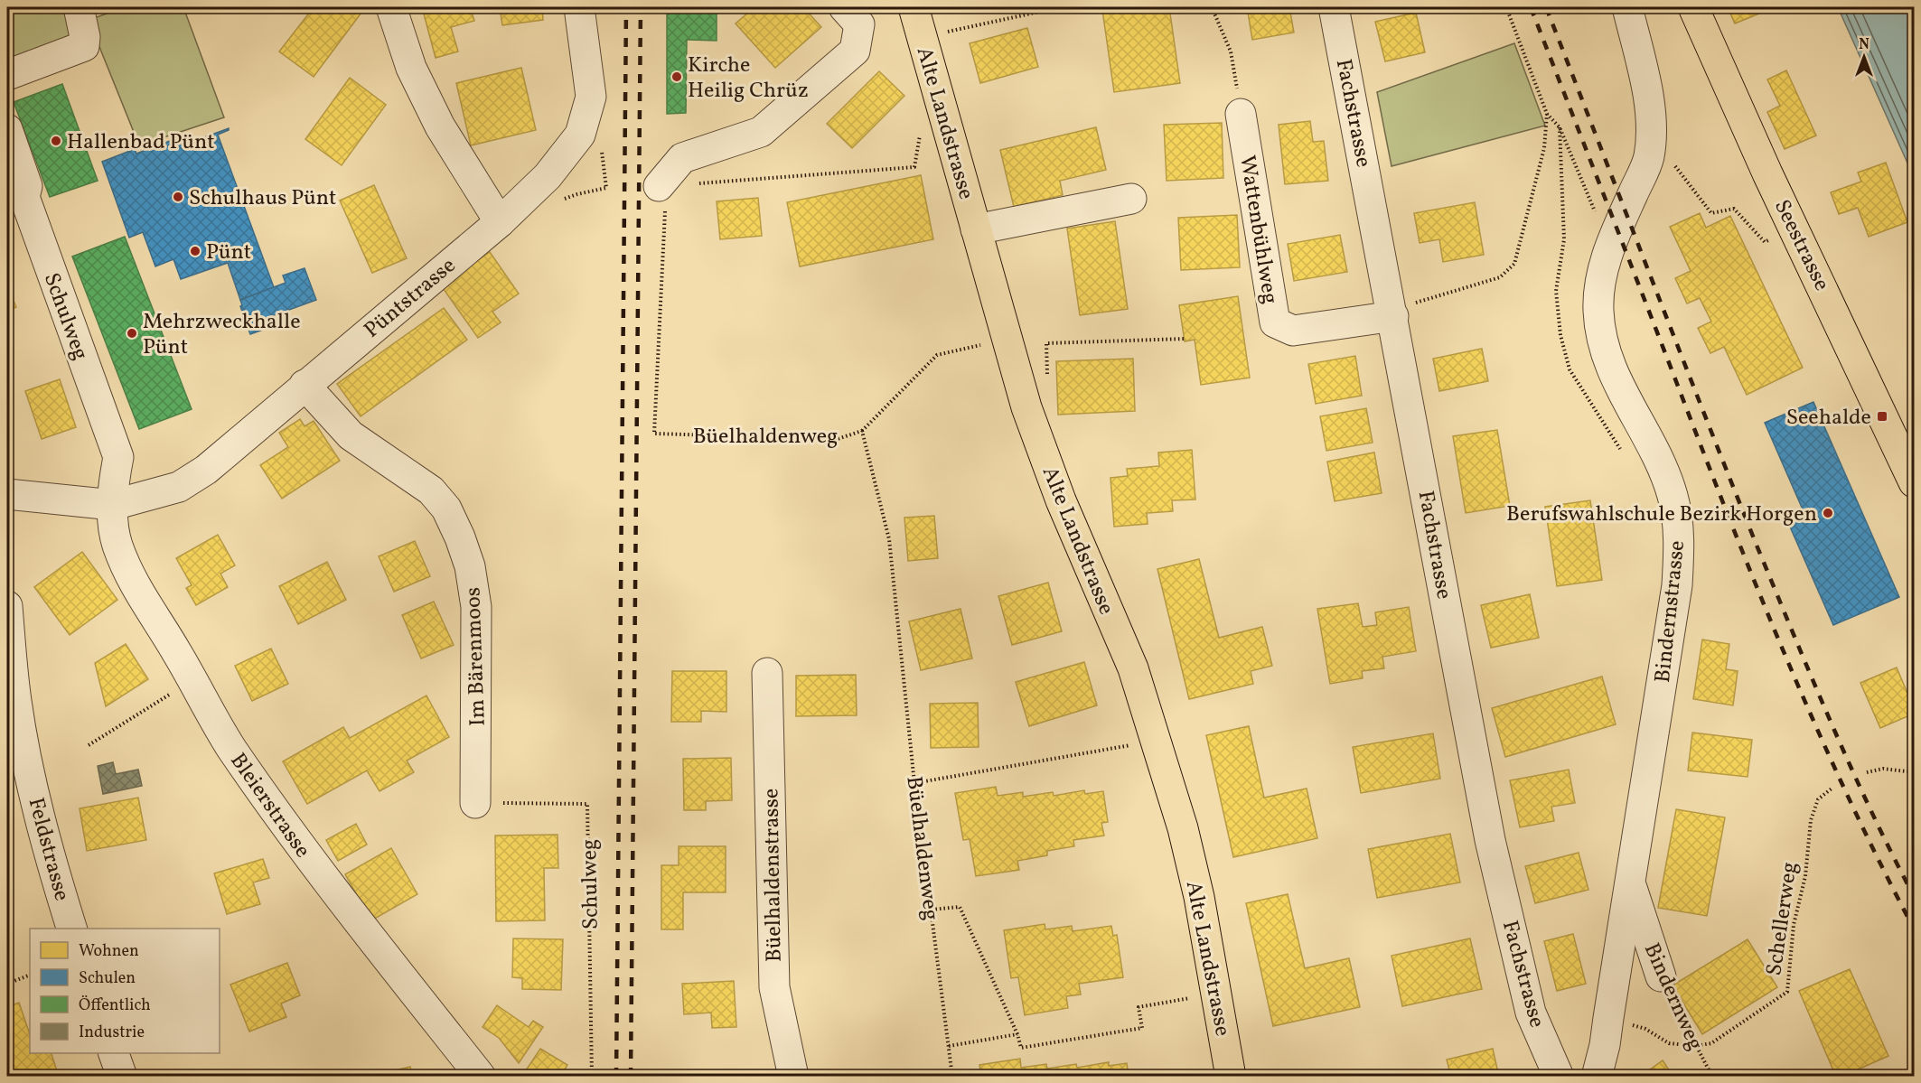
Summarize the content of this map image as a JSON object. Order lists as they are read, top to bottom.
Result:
{
  "streets": {
    "main road": ["Alte Landstrasse", "Seestrasse"],
    "street": [
      "Fachstrasse",
      "Wattenbühlweg",
      "Püntstrasse",
      "Schulweg",
      "Bindernstrasse",
      "Im Bärenmoos",
      "Bleierstrasse",
      "Feldstrasse",
      "Büelhaldenstrasse",
      "Bindernweg"
    ],
    "path": ["Büelhaldenweg", "Schellerweg"]
  },
  "crossings": [
    ["Fachstrasse", "Wattenbühlweg"],
    ["Püntstrasse", "Schulweg"],
    ["Püntstrasse", "Im Bärenmoos"],
    ["Püntstrasse", "Bleierstrasse"],
    ["Schulweg", "Im Bärenmoos"],
    ["Schulweg", "Bleierstrasse"],
    ["Bindernstrasse", "Schellerweg"],
    ["Bindernstrasse", "Bindernweg"],
    ["Schellerweg", "Bindernweg"]
  ],
  "places": {
    "other": [
      "Kirche Heilig Chrüz",
      "Hallenbad Pünt",
      "Schulhaus Pünt",
      "Pünt",
      "Mehrzweckhalle Pünt",
      "Berufswahlschule Bezirk Horgen"
    ],
    "transit": ["Seehalde"]
  },
  "legend": [
    "Wohnen",
    "Schulen",
    "Öffentlich",
    "Industrie"
  ],
  "north": "top"
}
